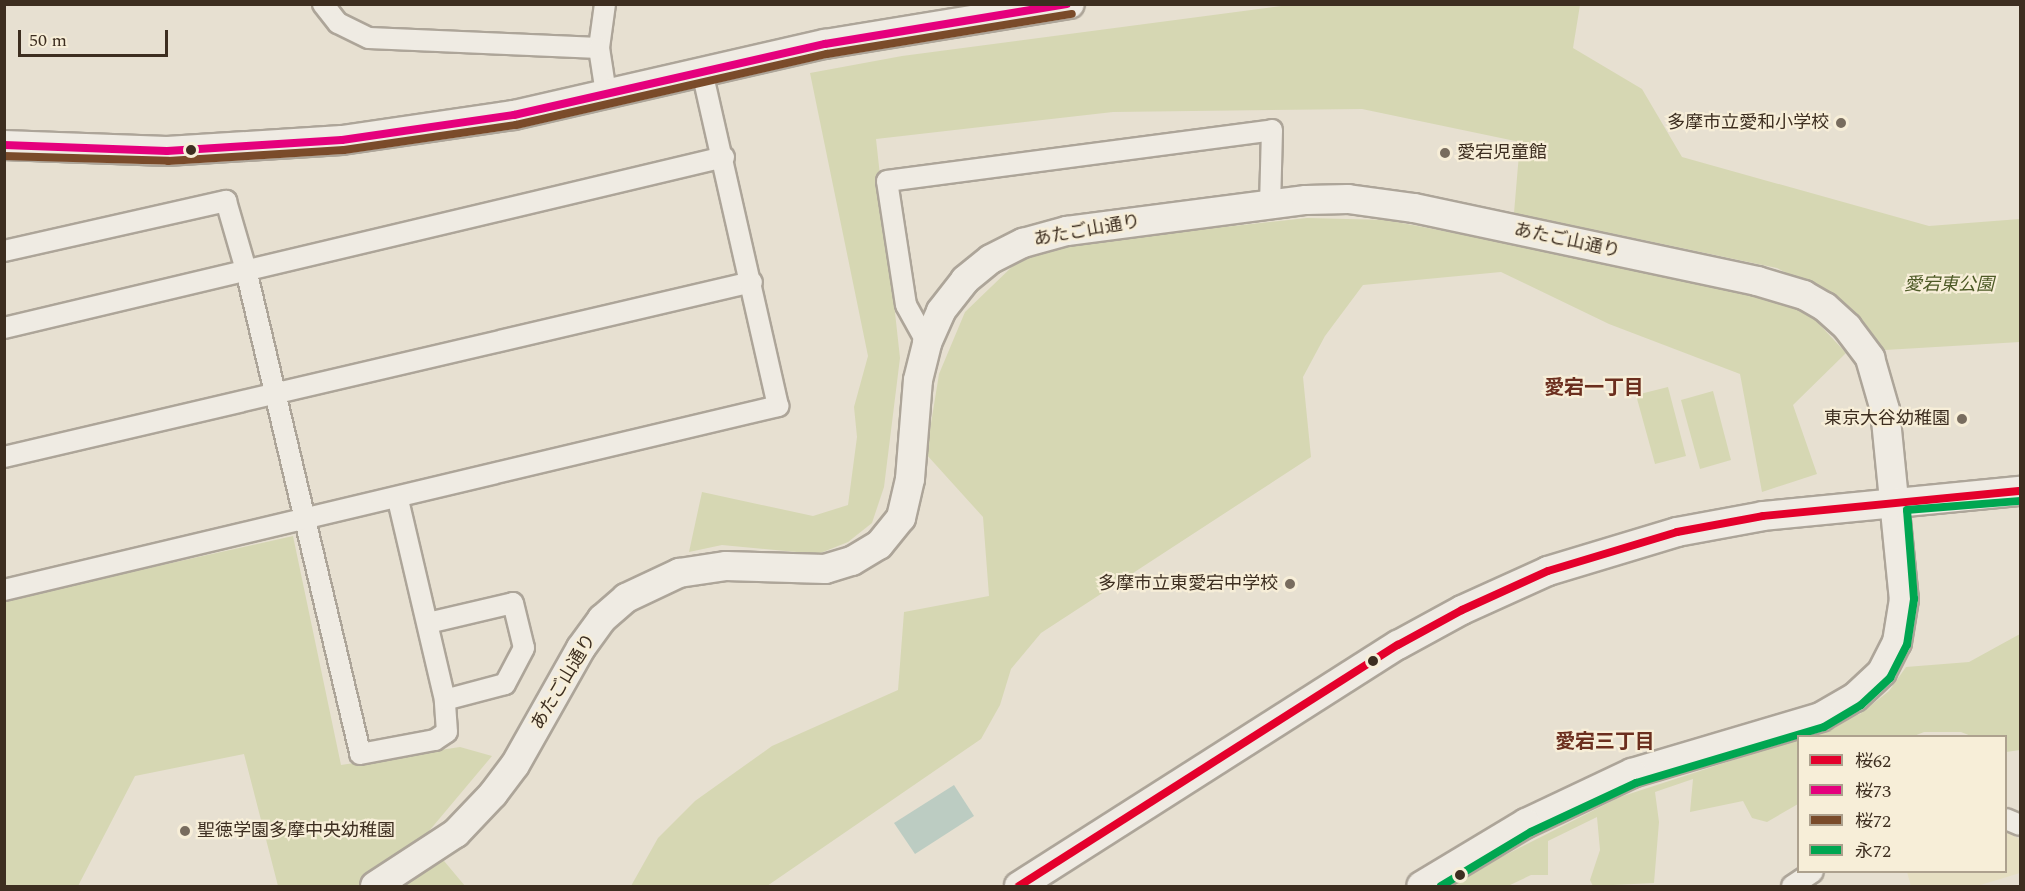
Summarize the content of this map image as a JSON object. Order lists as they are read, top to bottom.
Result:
{
  "streets": {
    "street": ["あたご山通り"]
  },
  "districts": ["愛宕一丁目", "愛宕三丁目"],
  "parks": ["愛宕東公園"],
  "places": [
    "多摩市立愛和小学校",
    "愛宕児童館",
    "東京大谷幼稚園",
    "多摩市立東愛宕中学校",
    "聖徳学園多摩中央幼稚園"
  ],
  "lines": [
    "transit line 桜73",
    "transit line 桜72",
    "transit line 桜62",
    "transit line 永72"
  ],
  "legend": [
    "桜62",
    "桜73",
    "桜72",
    "永72"
  ],
  "scale_bar": "50 m"
}
